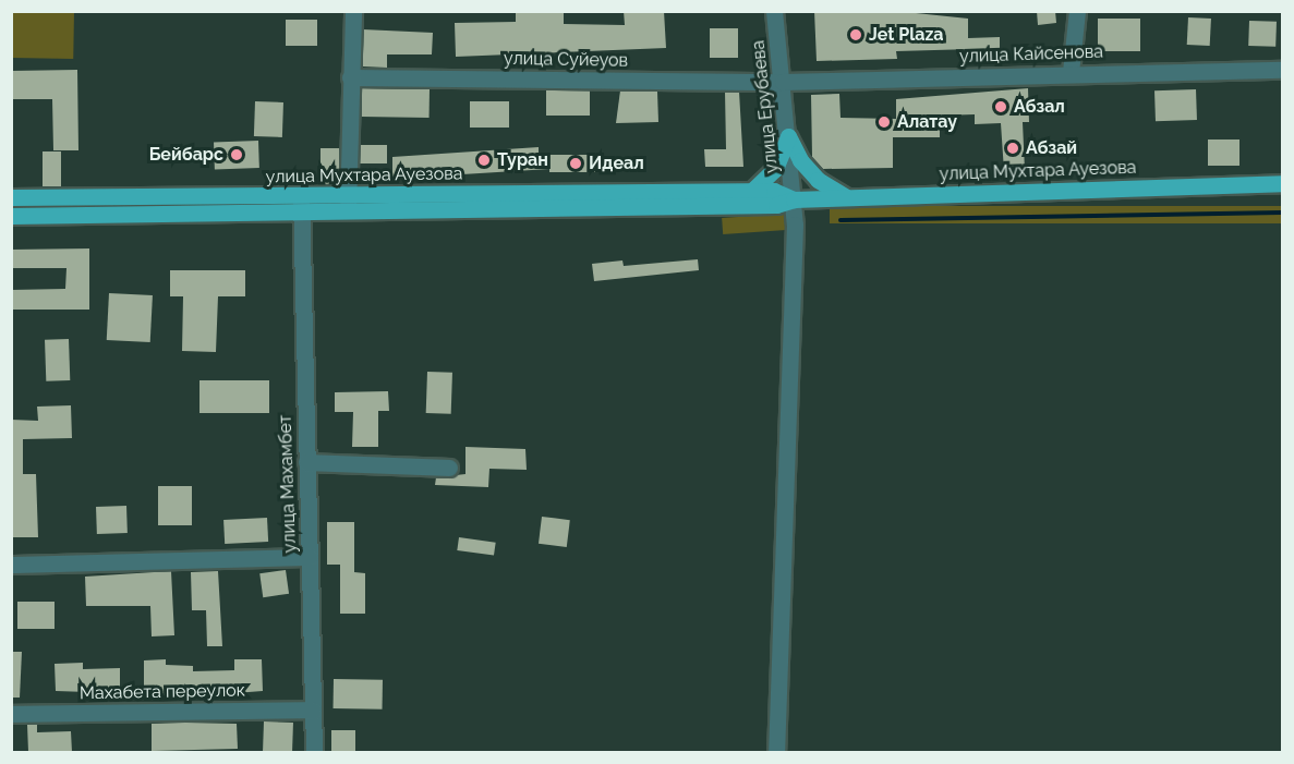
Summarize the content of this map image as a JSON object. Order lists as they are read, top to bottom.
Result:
{
  "streets": {
    "main road": ["улица Мухтара Ауезова"],
    "street": [
      "улица Кайсенова",
      "улица Суйеуов",
      "улица Ерубаева",
      "улица Махамбет",
      "Махабета переулок"
    ]
  },
  "crossings": [
    ["улица Кайсенова", "улица Суйеуов"],
    ["улица Кайсенова", "улица Ерубаева"],
    ["улица Суйеуов", "улица Ерубаева"],
    ["улица Ерубаева", "улица Мухтара Ауезова"],
    ["улица Мухтара Ауезова", "улица Махамбет"],
    ["улица Махамбет", "Махабета переулок"]
  ],
  "places": [
    "Jet Plaza",
    "Абзал",
    "Алатау",
    "Абзай",
    "Бейбарс",
    "Туран",
    "Идеал"
  ]
}
